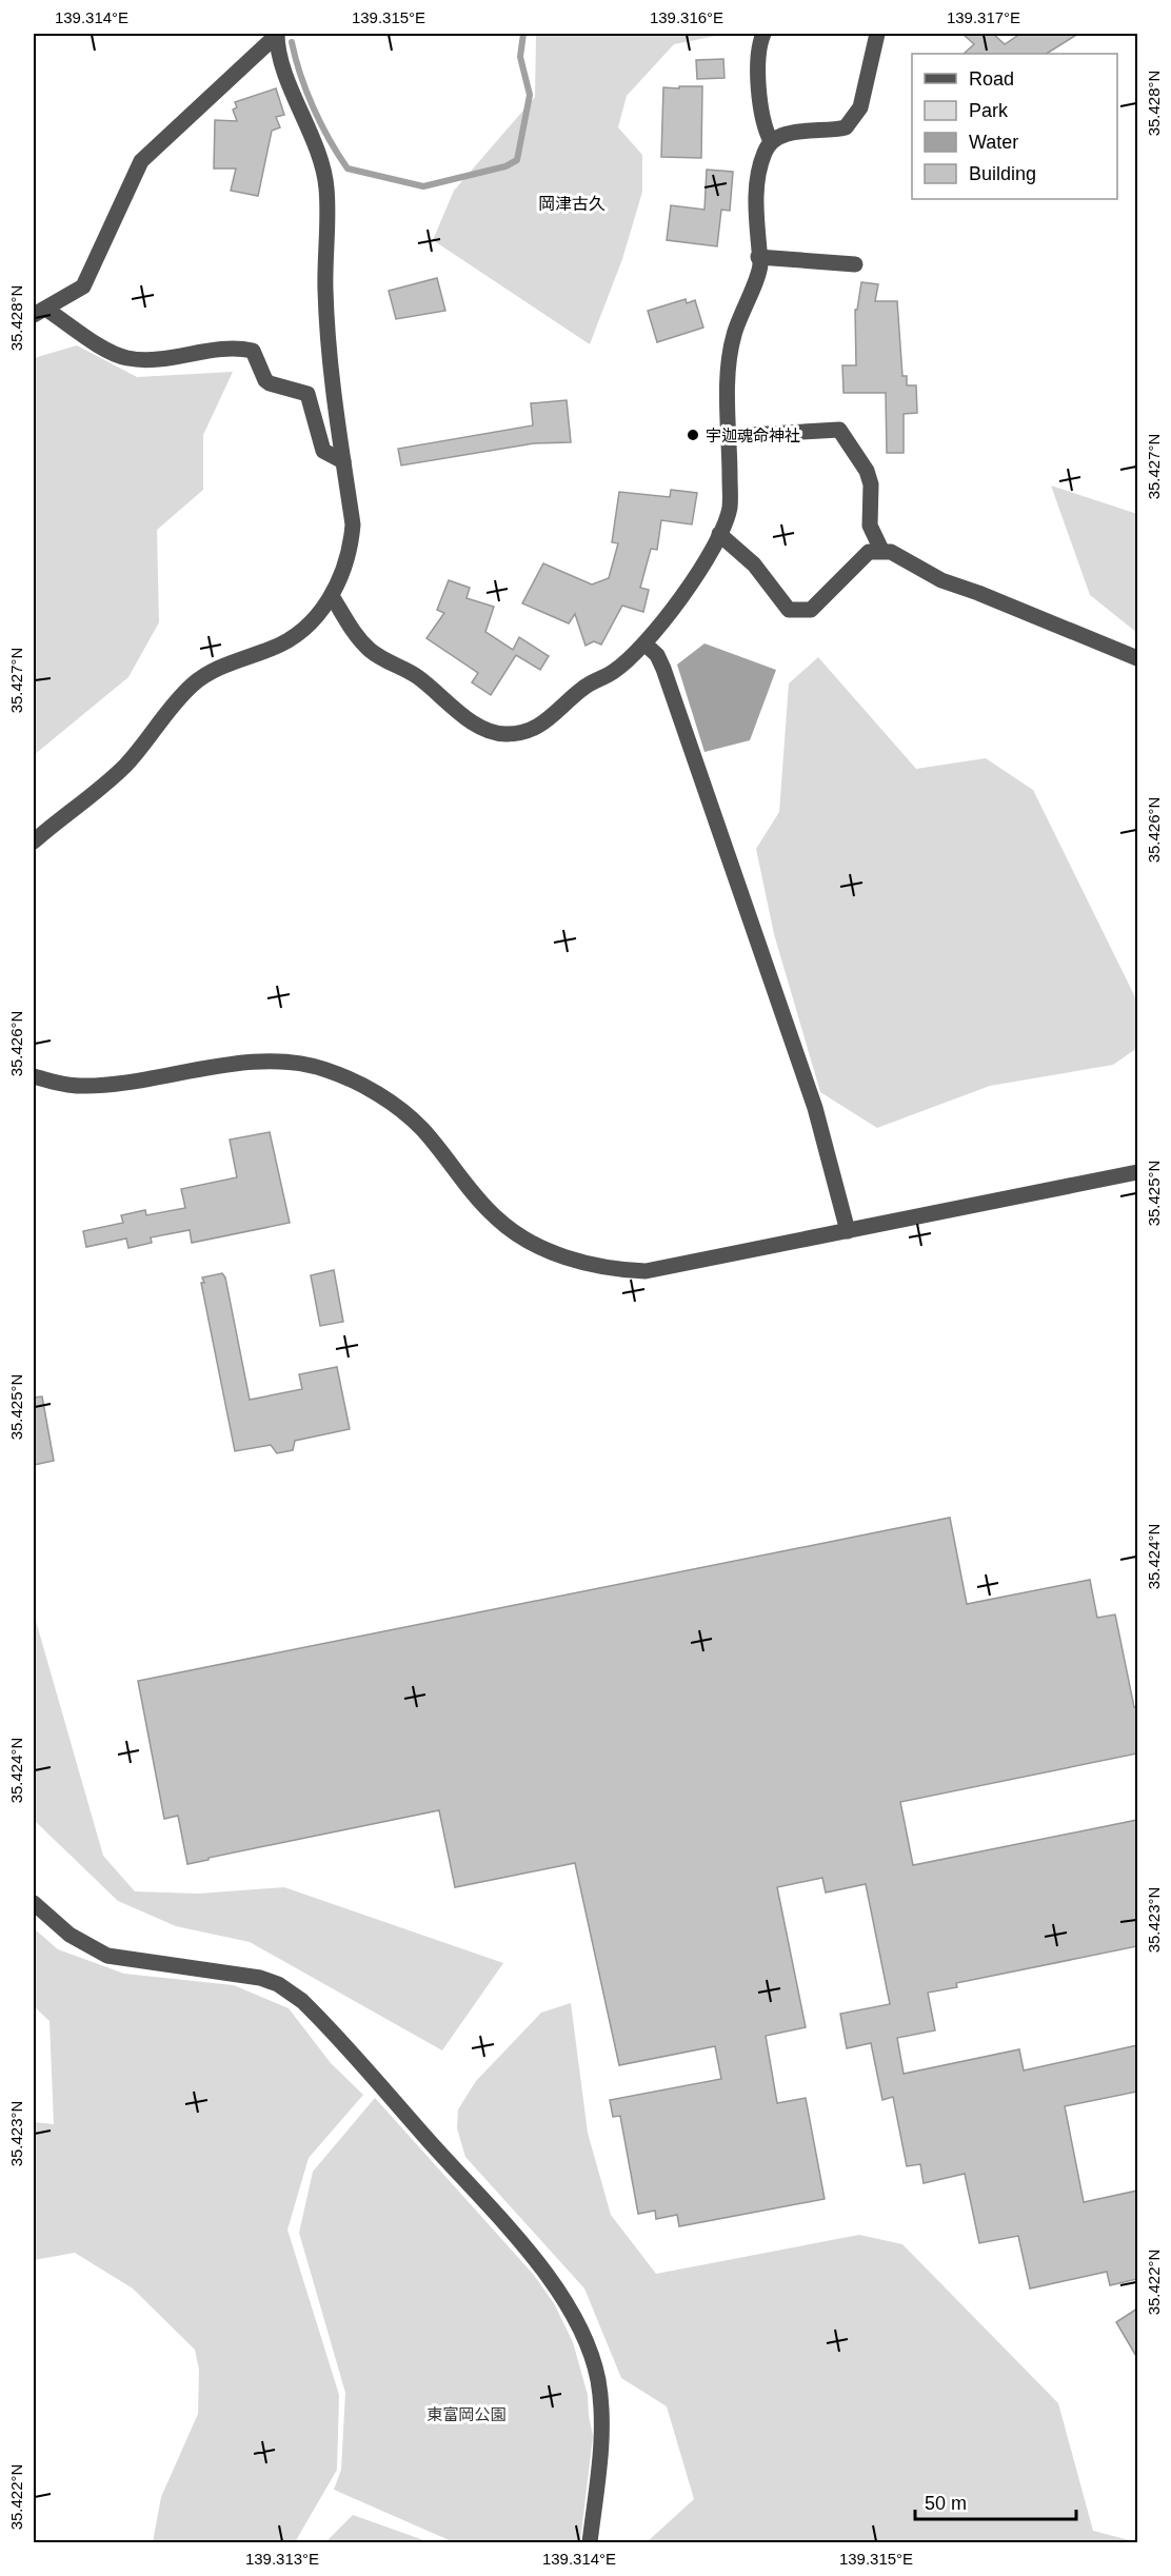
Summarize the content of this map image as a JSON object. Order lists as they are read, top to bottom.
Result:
{
  "districts": ["岡津古久"],
  "parks": ["東富岡公園"],
  "places": ["宇迦魂命神社"],
  "legend": [
    "Road",
    "Park",
    "Water",
    "Building"
  ],
  "scale_bar": "50 m",
  "coordinates": [
    "139.314°E",
    "139.315°E",
    "139.316°E",
    "139.317°E",
    "35.428°N",
    "35.427°N",
    "35.426°N",
    "35.425°N",
    "35.424°N",
    "35.423°N",
    "35.422°N",
    "139.313°E"
  ]
}
